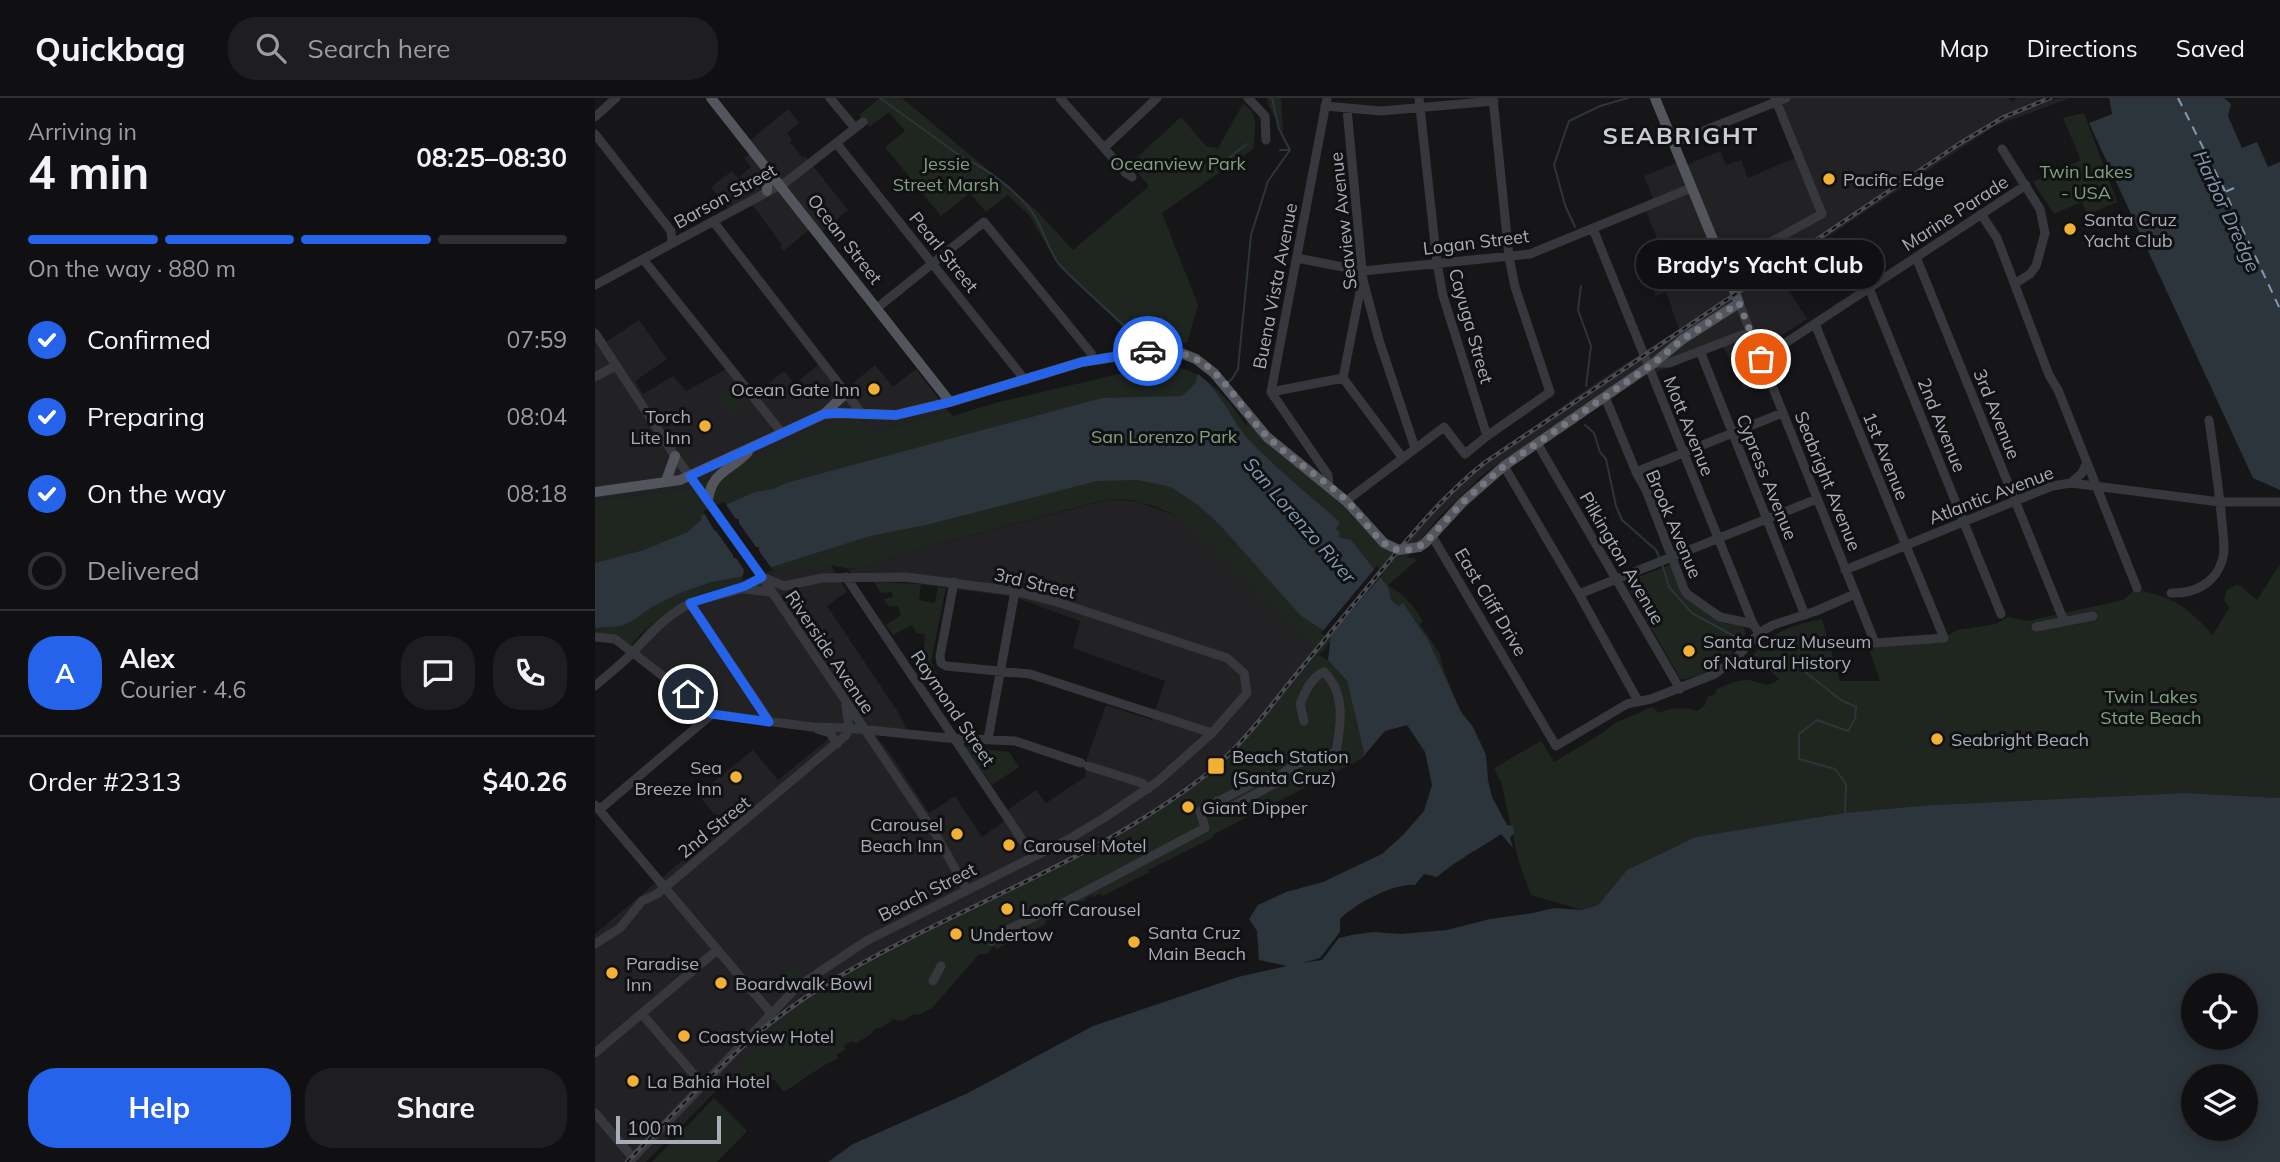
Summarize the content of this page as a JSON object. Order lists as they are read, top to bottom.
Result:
{
  "streets": {
    "main road": ["Ocean Street", "Seabright Avenue"],
    "street": [
      "Barson Street",
      "Marine Parade",
      "Seaview Avenue",
      "Logan Street",
      "Pearl Street",
      "Buena Vista Avenue",
      "Cayuga Street",
      "3rd Avenue",
      "2nd Avenue",
      "Mott Avenue",
      "1st Avenue",
      "Cypress Avenue",
      "Atlantic Avenue",
      "Brook Avenue",
      "Pilkington Avenue",
      "3rd Street",
      "East Cliff Drive",
      "Riverside Avenue",
      "Raymond Street",
      "2nd Street",
      "Beach Street"
    ]
  },
  "crossings": [
    ["Barson Street", "Ocean Street"],
    ["Barson Street", "Pearl Street"],
    ["Marine Parade", "3rd Avenue"],
    ["Marine Parade", "2nd Avenue"],
    ["Marine Parade", "1st Avenue"],
    ["Marine Parade", "Seabright Avenue"],
    ["Seaview Avenue", "Logan Street"],
    ["Logan Street", "Buena Vista Avenue"],
    ["Logan Street", "Cayuga Street"],
    ["Logan Street", "Mott Avenue"],
    ["Logan Street", "Seabright Avenue"],
    ["3rd Avenue", "Atlantic Avenue"],
    ["2nd Avenue", "Atlantic Avenue"],
    ["Mott Avenue", "Brook Avenue"],
    ["Mott Avenue", "East Cliff Drive"],
    ["1st Avenue", "Seabright Avenue"],
    ["1st Avenue", "Atlantic Avenue"],
    ["Cypress Avenue", "East Cliff Drive"],
    ["Seabright Avenue", "Atlantic Avenue"],
    ["Seabright Avenue", "East Cliff Drive"],
    ["Pilkington Avenue", "East Cliff Drive"],
    ["3rd Street", "Riverside Avenue"],
    ["3rd Street", "Raymond Street"],
    ["3rd Street", "Beach Street"],
    ["Riverside Avenue", "Beach Street"],
    ["Raymond Street", "Beach Street"]
  ],
  "districts": ["SEABRIGHT"],
  "water": ["Harbor Dredge", "San Lorenzo River"],
  "parks": [
    "Jessie Street Marsh",
    "Oceanview Park",
    "Twin Lakes - USA",
    "San Lorenzo Park",
    "Twin Lakes State Beach"
  ],
  "places": {
    "other": [
      "Pacific Edge",
      "Santa Cruz Yacht Club",
      "Brady's Yacht Club",
      "Ocean Gate Inn",
      "Torch Lite Inn",
      "Santa Cruz Museum of Natural History",
      "Seabright Beach",
      "Sea Breeze Inn",
      "Giant Dipper",
      "Carousel Beach Inn",
      "Carousel Motel",
      "Looff Carousel",
      "Undertow",
      "Santa Cruz Main Beach",
      "Paradise Inn",
      "Boardwalk Bowl",
      "Coastview Hotel",
      "La Bahia Hotel"
    ],
    "transit": ["Beach Station (Santa Cruz)"]
  },
  "scale_bar": "100 m",
  "page": {
    "header": "Quickbag",
    "search": "Search here",
    "nav": ["Map", "Directions", "Saved"],
    "heading": ["4 min", "Arriving in", "08:25–08:30"],
    "panel": [
      "Alex",
      "Courier · 4.6",
      "Order #2313",
      "$40.26"
    ],
    "bar": "On the way · 880 m",
    "bubble": "Brady's Yacht Club",
    "list": [
      ["Confirmed", "07:59"],
      ["Preparing", "08:04"],
      ["On the way", "08:18"],
      "Delivered"
    ],
    "round": "A",
    "buttons": ["Help", "Share"],
    "scale": "100 m"
  }
}
